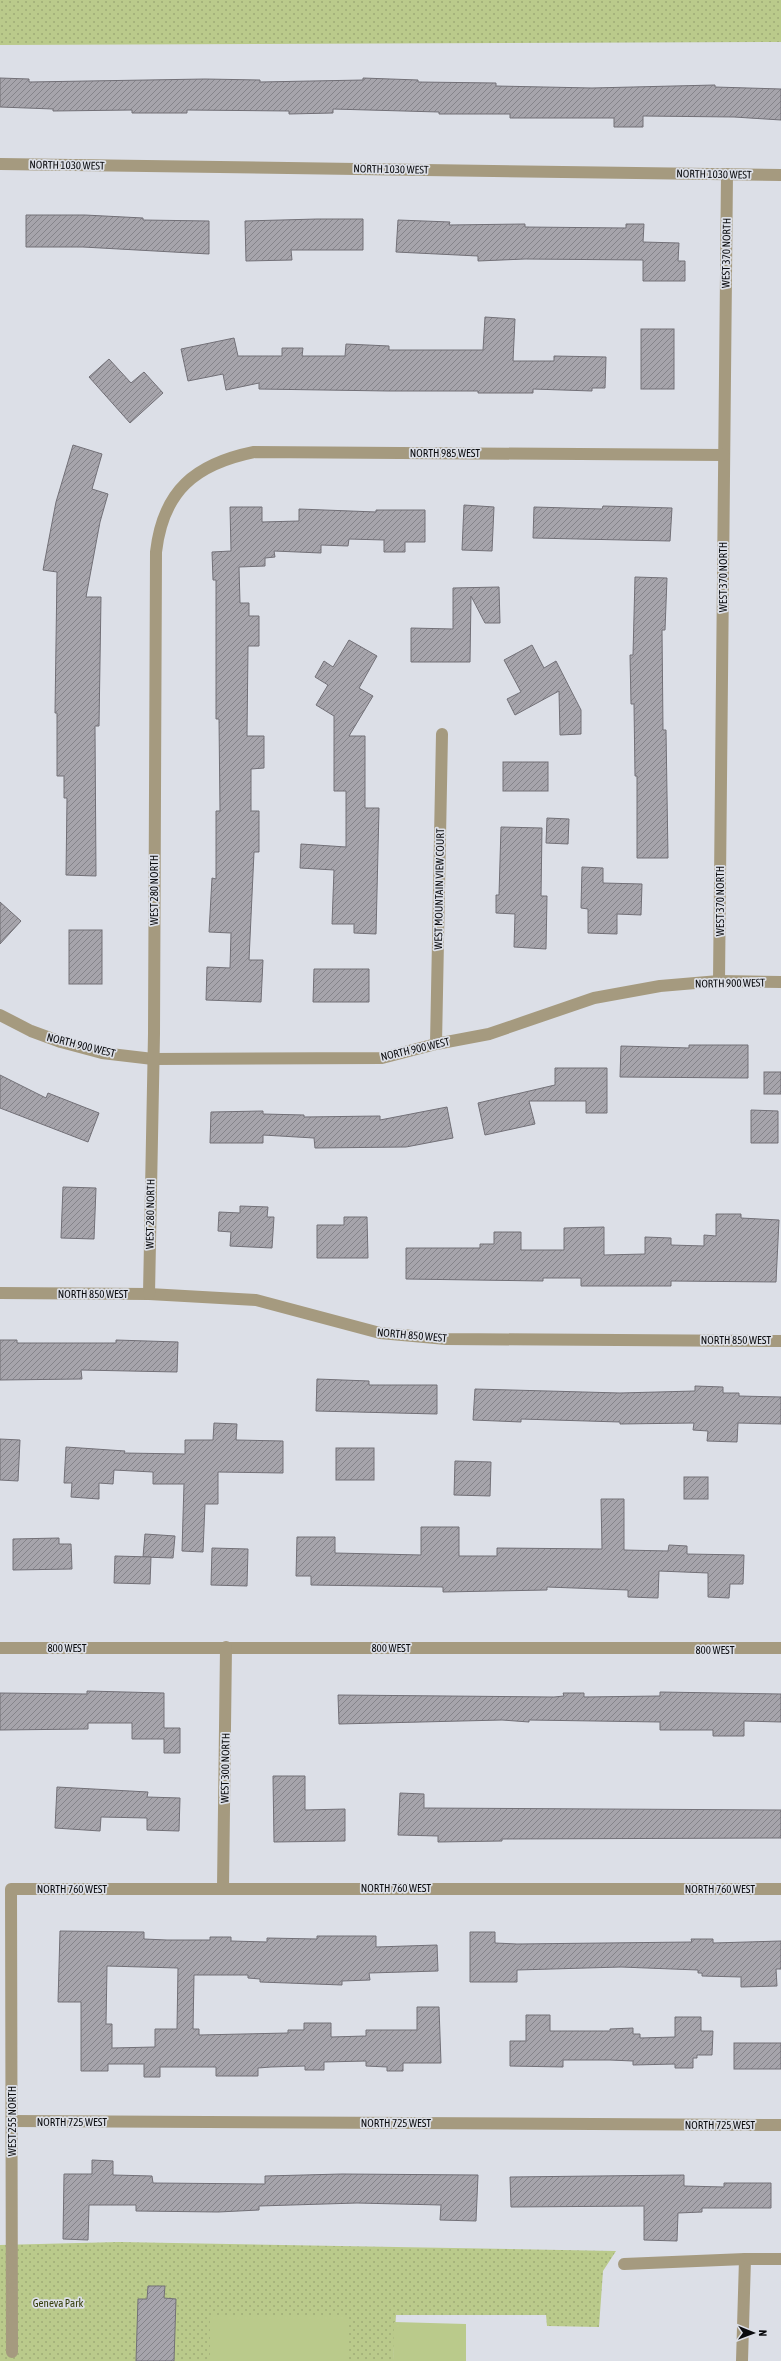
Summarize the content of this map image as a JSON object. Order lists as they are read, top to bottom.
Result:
{
  "streets": {
    "street": [
      "NORTH 1030 WEST",
      "WEST 370 NORTH",
      "NORTH 985 WEST",
      "WEST MOUNTAIN VIEW COURT",
      "WEST 280 NORTH",
      "NORTH 900 WEST",
      "NORTH 850 WEST",
      "800 WEST",
      "WEST 300 NORTH",
      "NORTH 760 WEST",
      "WEST 255 NORTH",
      "NORTH 725 WEST"
    ]
  },
  "crossings": [
    ["NORTH 1030 WEST", "WEST 370 NORTH"],
    ["WEST 370 NORTH", "NORTH 985 WEST"],
    ["WEST 370 NORTH", "NORTH 900 WEST"],
    ["NORTH 985 WEST", "WEST 280 NORTH"],
    ["WEST MOUNTAIN VIEW COURT", "NORTH 900 WEST"],
    ["WEST 280 NORTH", "NORTH 900 WEST"],
    ["WEST 280 NORTH", "NORTH 850 WEST"],
    ["800 WEST", "WEST 300 NORTH"],
    ["WEST 300 NORTH", "NORTH 760 WEST"],
    ["NORTH 760 WEST", "WEST 255 NORTH"],
    ["WEST 255 NORTH", "NORTH 725 WEST"]
  ],
  "parks": ["Geneva Park"],
  "north": "right"
}
